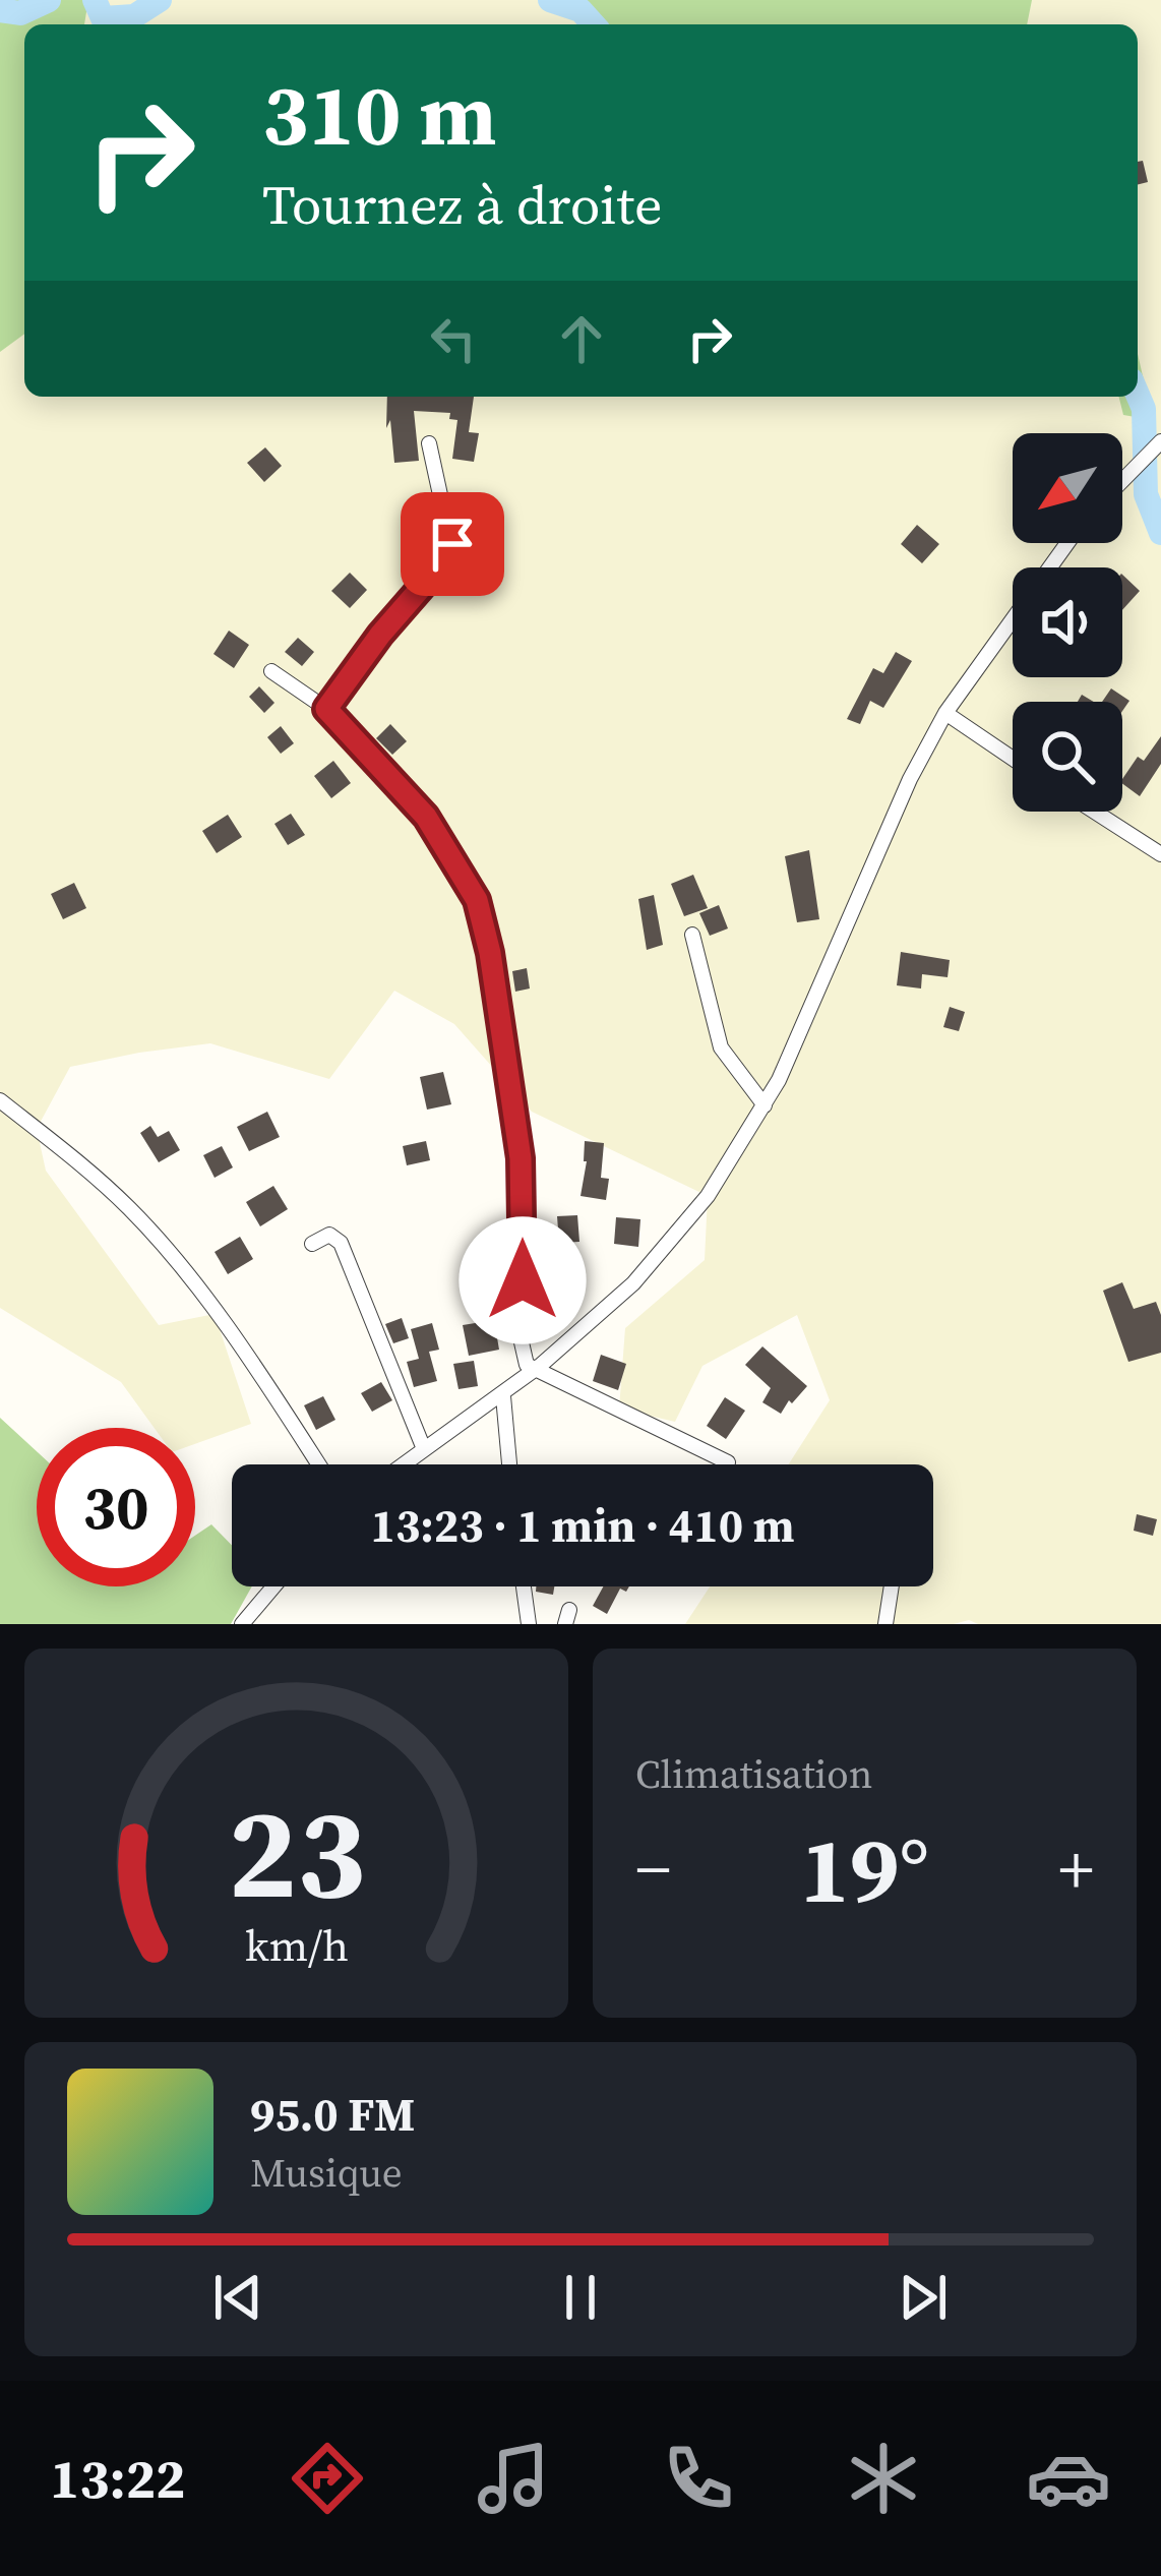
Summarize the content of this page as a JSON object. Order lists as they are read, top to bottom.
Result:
{
  "north": "bottom left",
  "page": {
    "turn": ["310 m", "Tournez à droite"],
    "limit": "30",
    "trip": "13:23 · 1 min · 410 m",
    "tile": "Climatisation",
    "heat": ["−", "19°", "+"],
    "song": ["95.0 FM", "Musique"],
    "tabs": "13:22",
    "gauge": ["23", "km/h"]
  }
}
